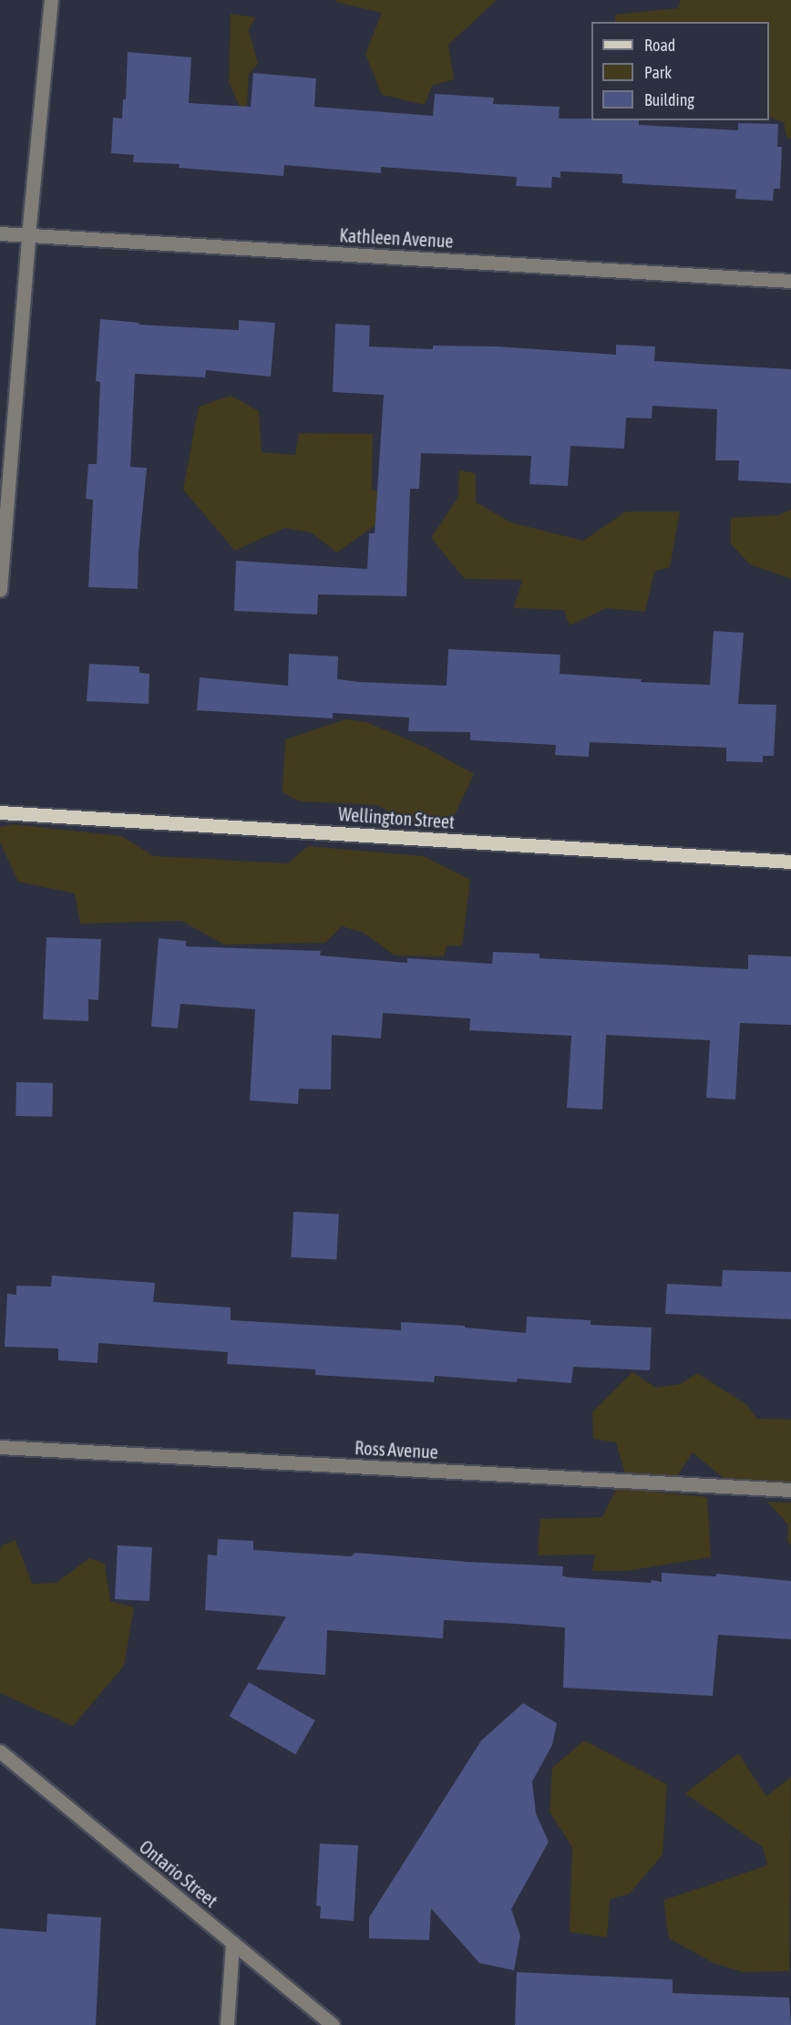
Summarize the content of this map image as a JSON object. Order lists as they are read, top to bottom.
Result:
{
  "streets": {
    "main road": ["Wellington Street"],
    "street": ["Kathleen Avenue", "Ross Avenue", "Ontario Street"]
  },
  "legend": ["Road", "Park", "Building"]
}
